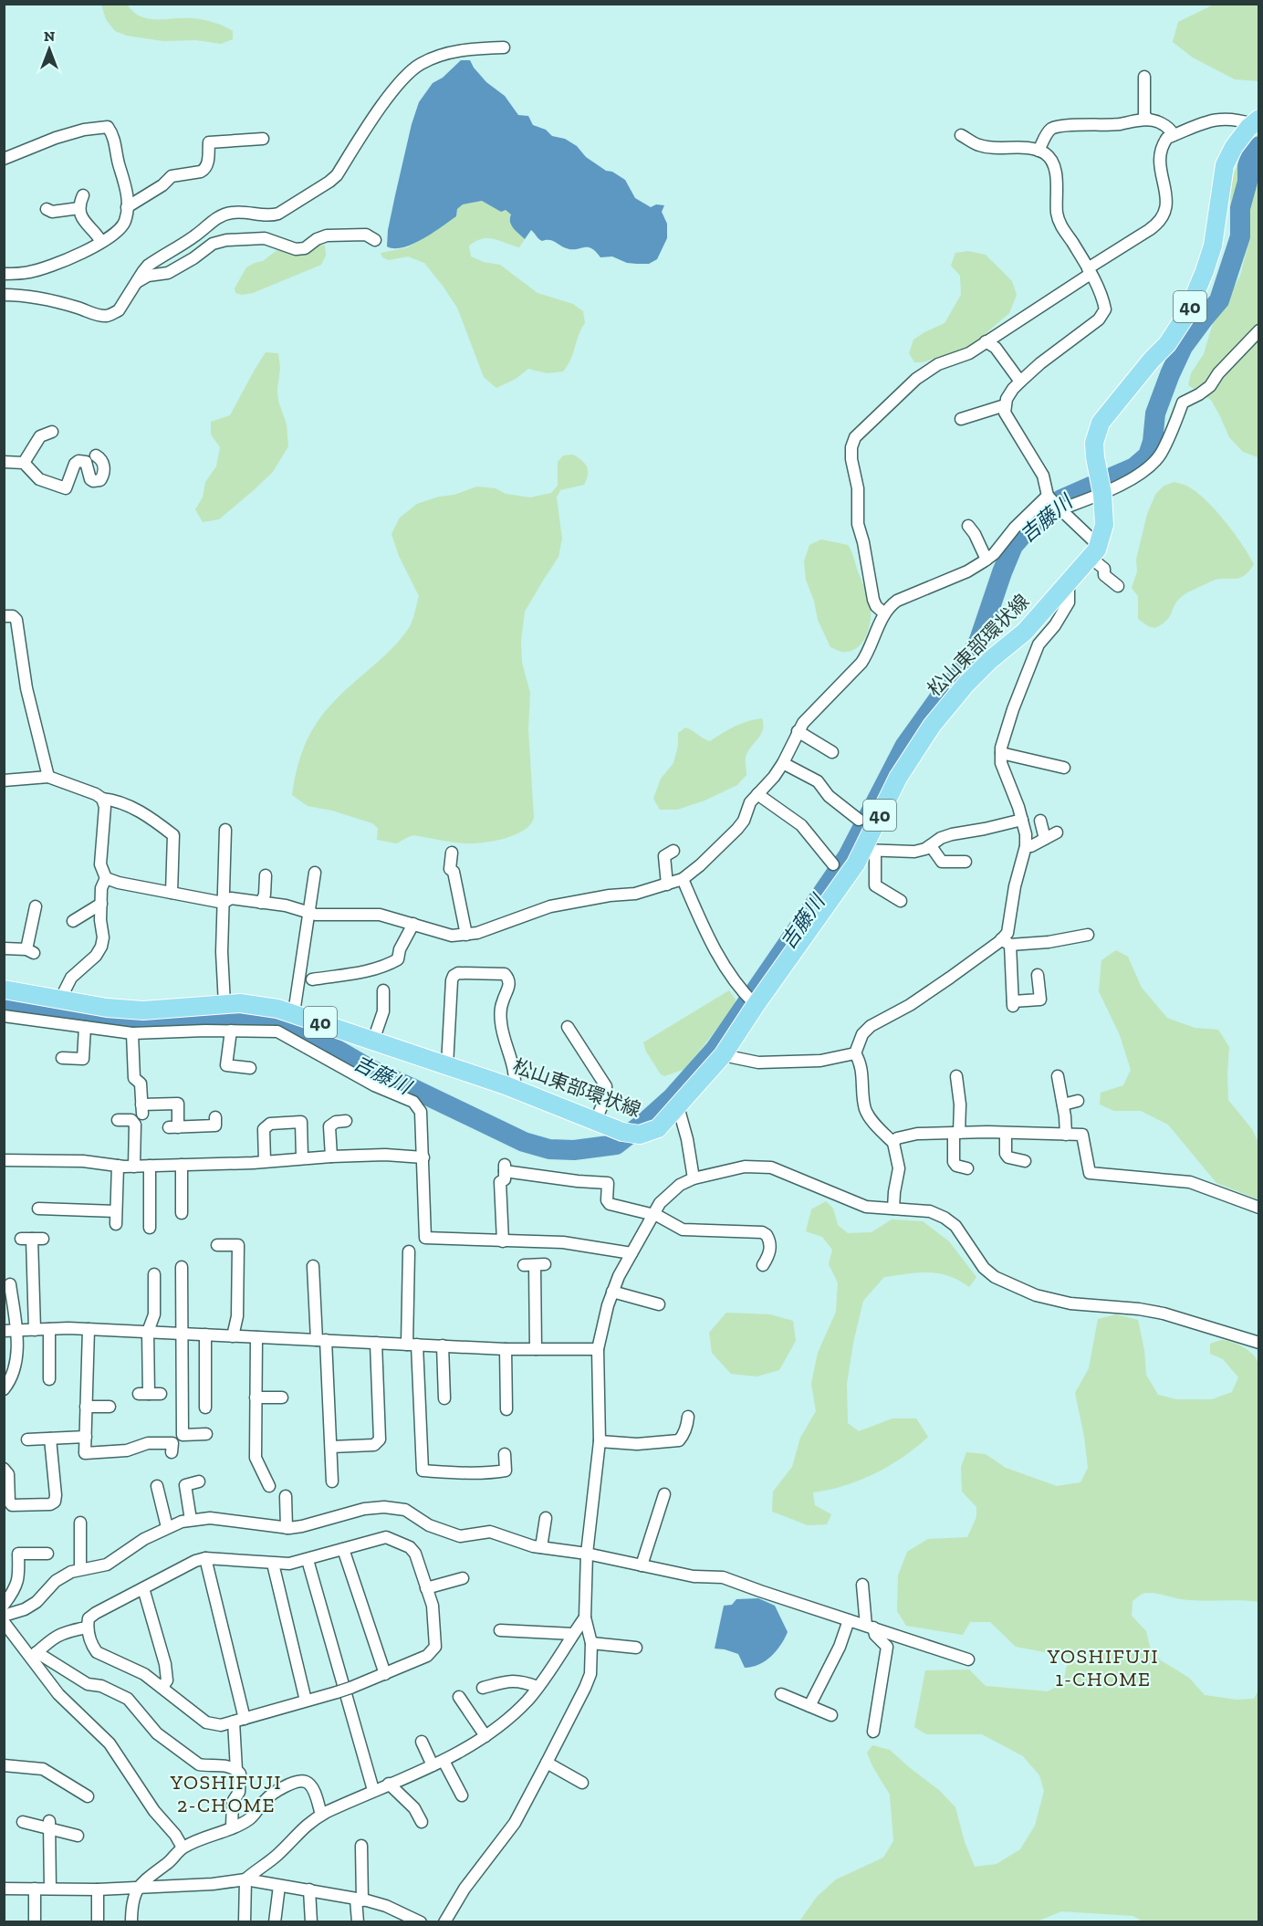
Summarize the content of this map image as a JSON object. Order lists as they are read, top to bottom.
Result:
{
  "streets": {
    "main road": ["40", "松山東部環状線"]
  },
  "districts": ["YOSHIFUJI 1-CHOME", "YOSHIFUJI 2-CHOME"],
  "water": ["吉藤川"],
  "north": "top"
}
